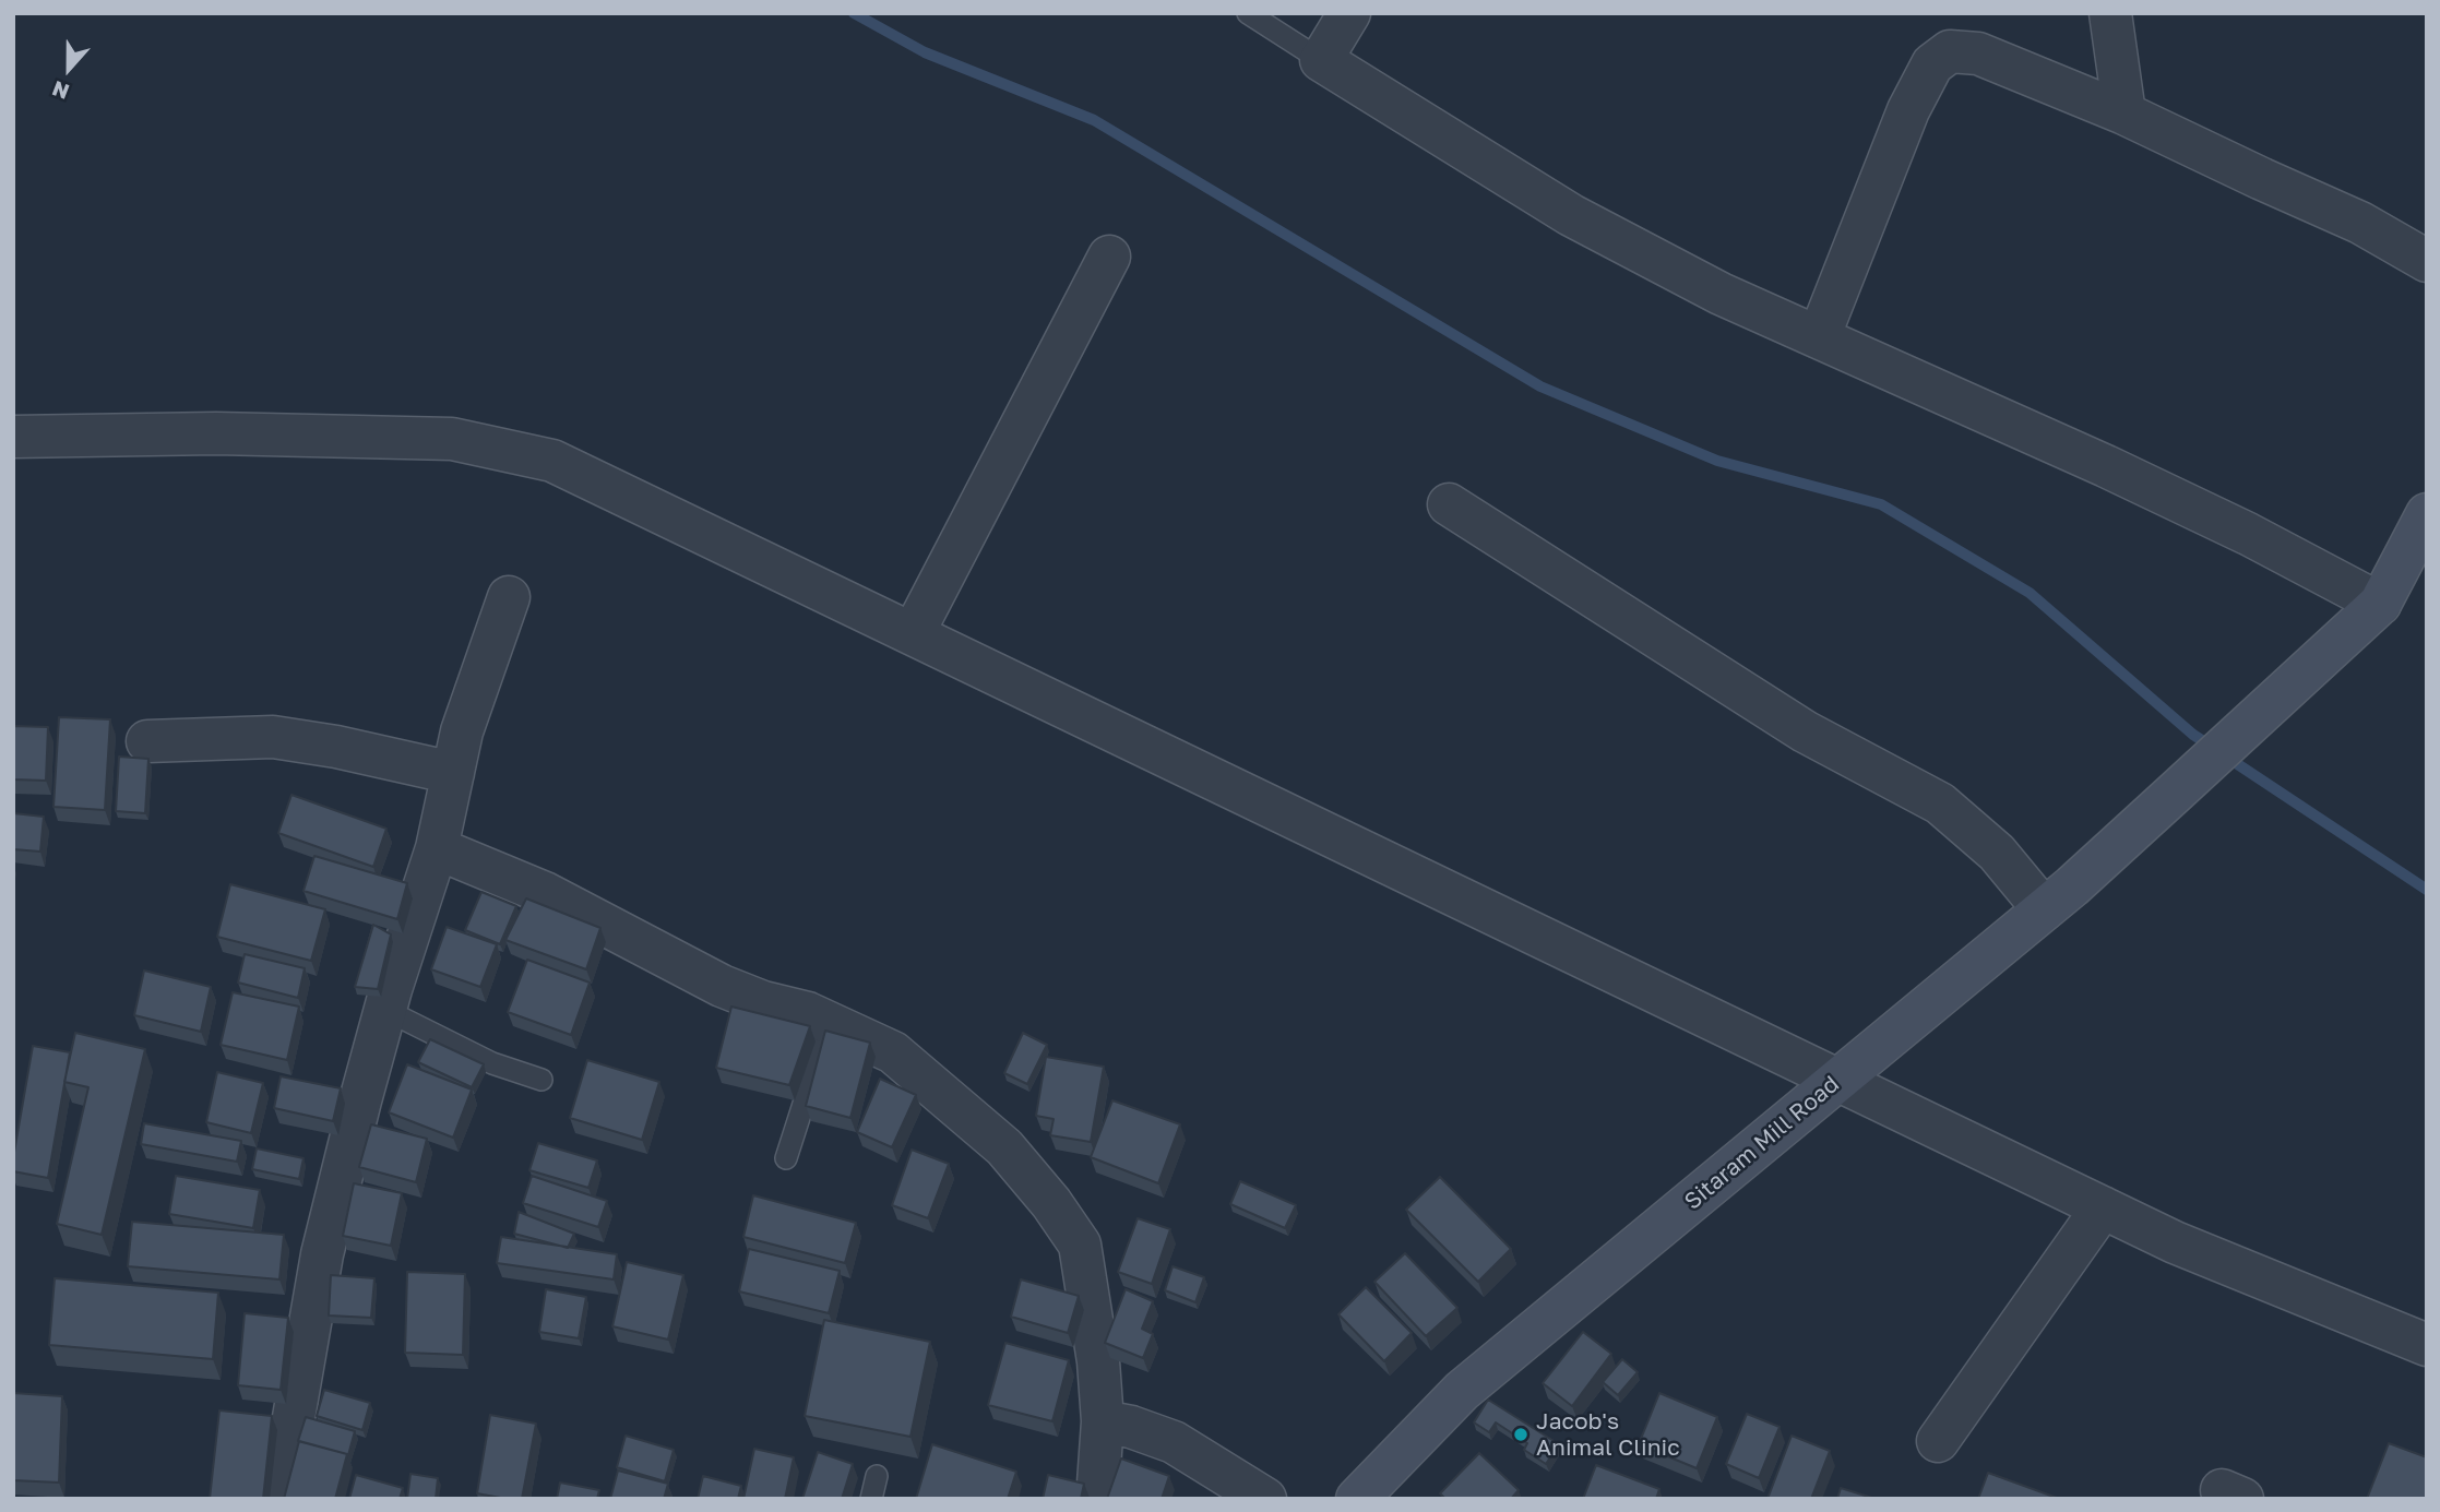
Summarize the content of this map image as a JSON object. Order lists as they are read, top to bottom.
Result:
{
  "streets": {
    "street": ["Sitaram Mill Road"]
  },
  "places": ["Jacob's Animal Clinic"],
  "north": "bottom"
}
